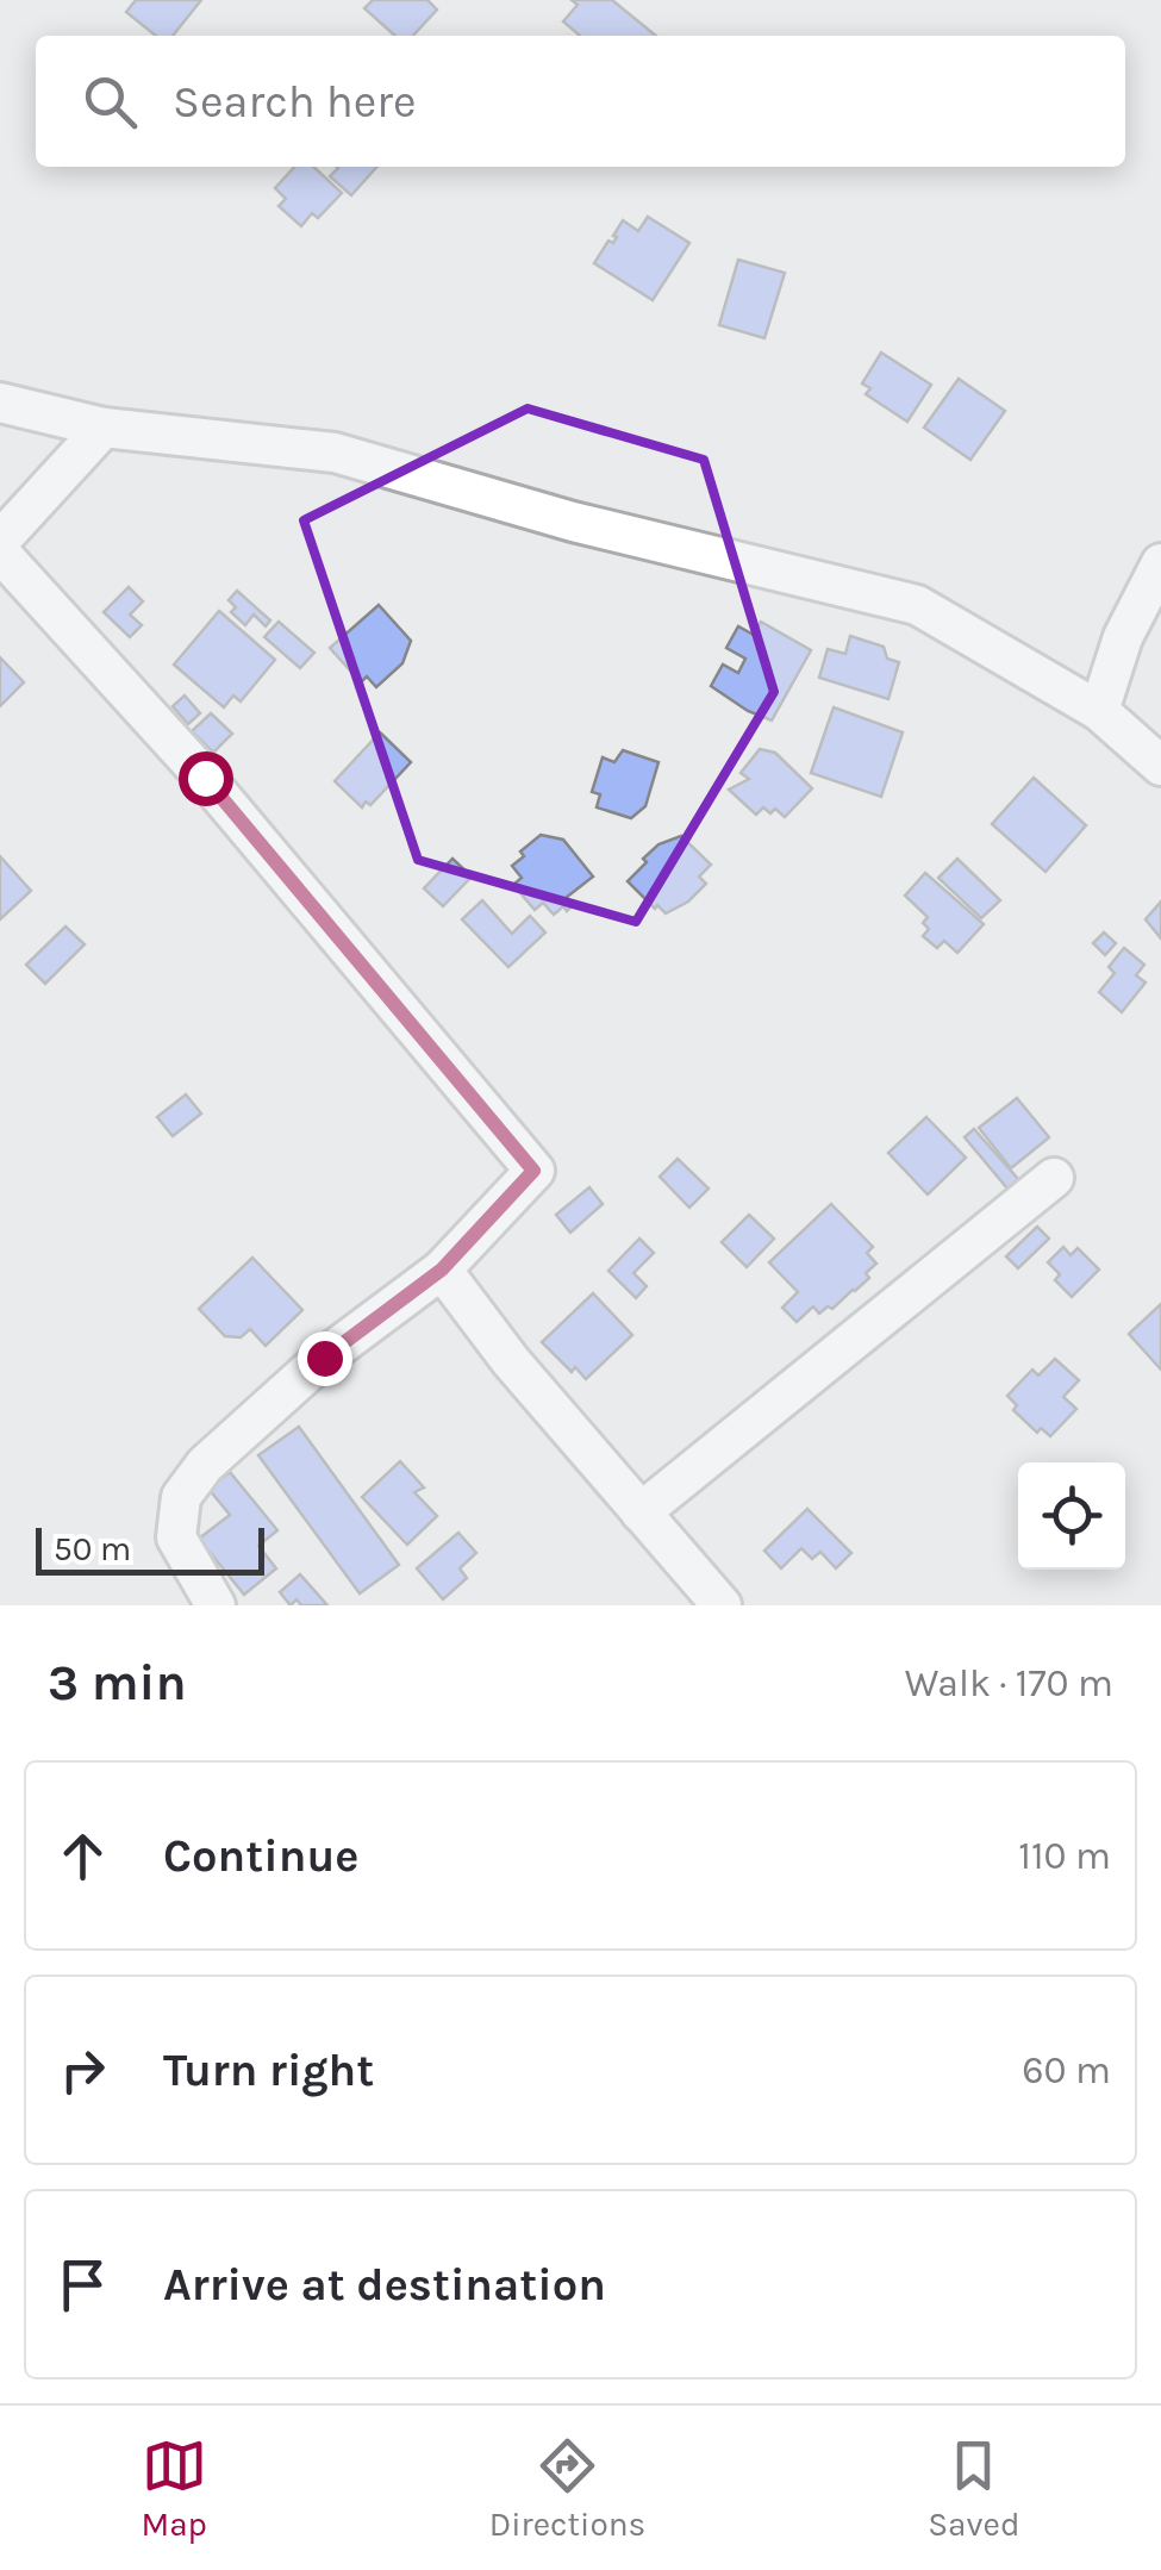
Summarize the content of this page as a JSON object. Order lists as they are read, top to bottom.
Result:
{
  "scale_bar": "50 m",
  "page": {
    "search": "Search here",
    "scale": "50 m",
    "heading": ["3 min", "Walk · 170 m"],
    "list": [
      ["Continue", "110 m"],
      ["Turn right", "60 m"],
      "Arrive at destination"
    ],
    "nav": ["Map", "Directions", "Saved"]
  }
}
